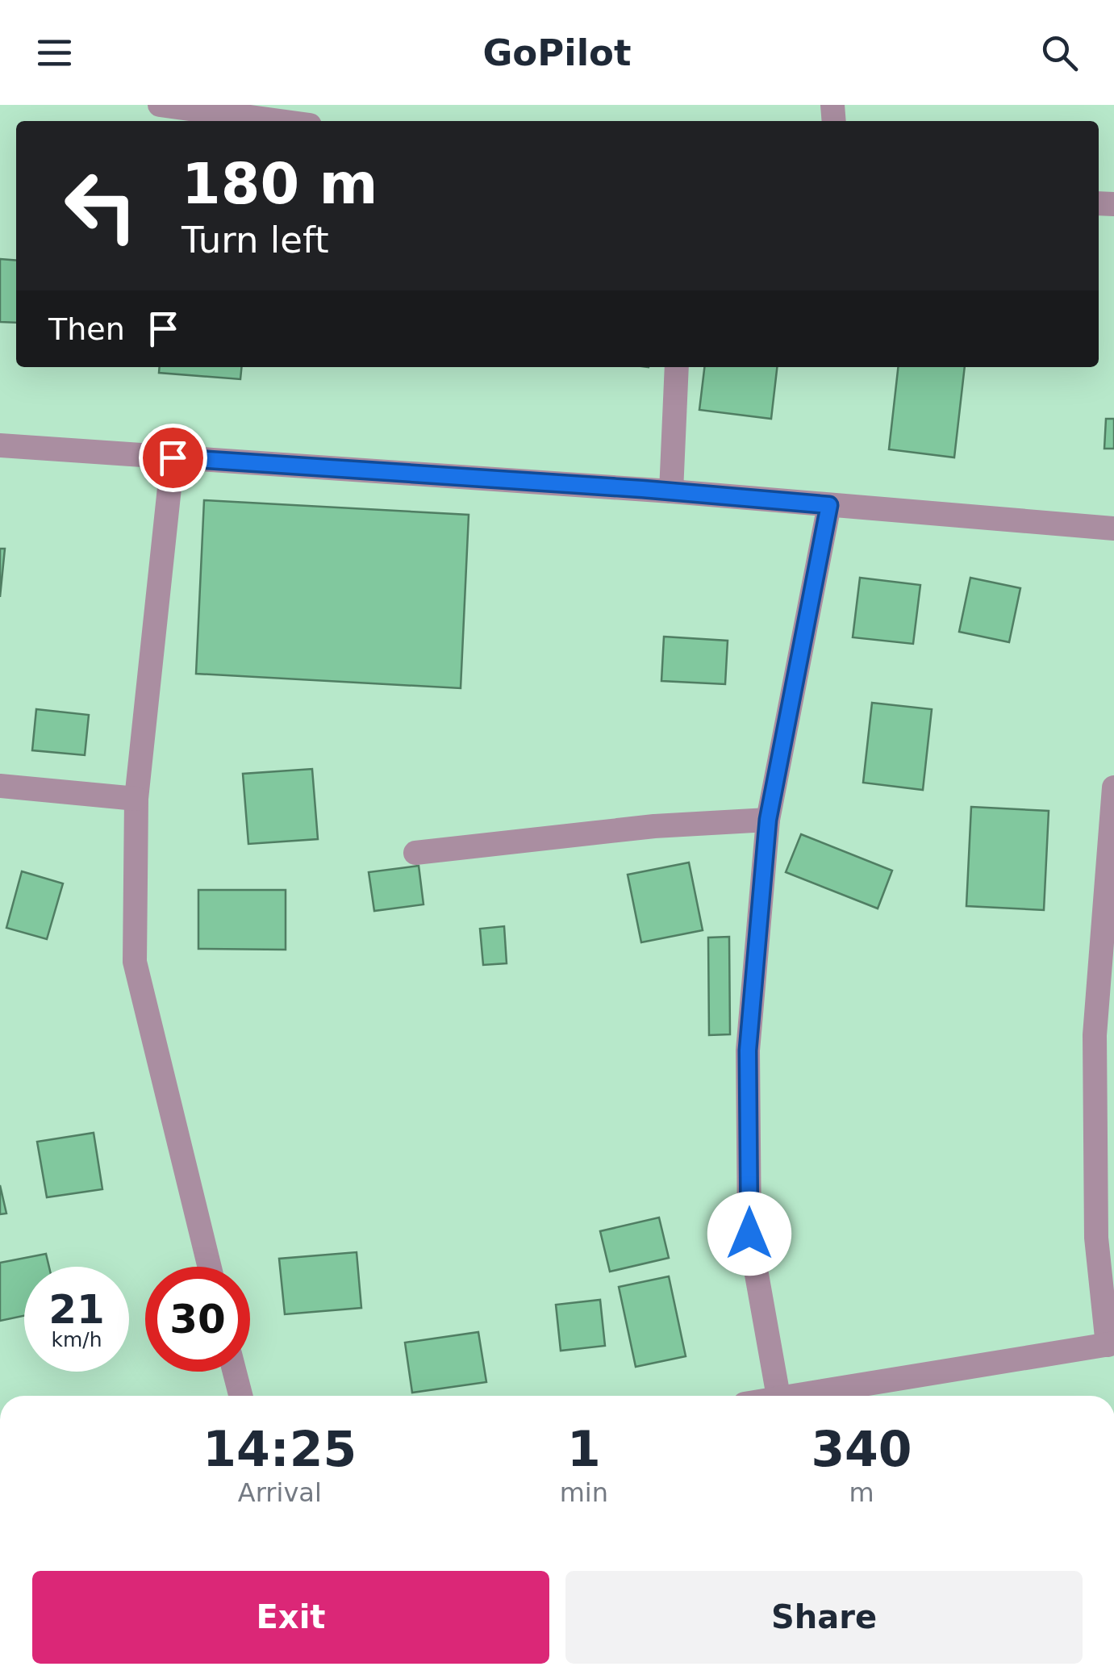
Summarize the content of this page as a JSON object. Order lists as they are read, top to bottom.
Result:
{
  "page": {
    "header": "GoPilot",
    "turn": ["180 m", "Turn left"],
    "then": "Then",
    "speed": "21 km/h",
    "limit": "30",
    "eta": [
      "14:25",
      "Arrival",
      "1",
      "min",
      "340",
      "m"
    ],
    "buttons": ["Exit", "Share"]
  }
}
